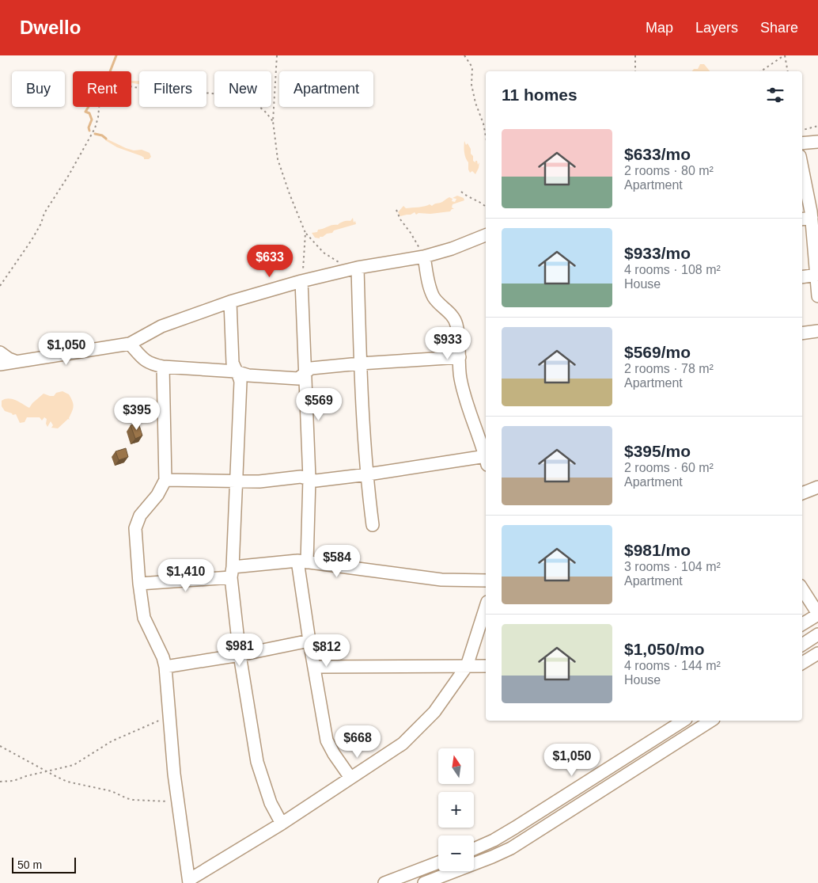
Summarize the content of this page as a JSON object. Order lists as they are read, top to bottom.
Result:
{
  "scale_bar": "50 m",
  "north": "top",
  "page": {
    "header": "Dwello",
    "nav": ["Map", "Layers", "Share"],
    "chip": [
      "Buy",
      "Rent",
      "Filters",
      "New",
      "Apartment"
    ],
    "heading": "11 homes",
    "list": [
      {
        "name": "$633/mo",
        "note": "2 rooms · 80 m² · Apartment"
      },
      {
        "name": "$933/mo",
        "note": "4 rooms · 108 m² · House"
      },
      {
        "name": "$569/mo",
        "note": "2 rooms · 78 m² · Apartment"
      },
      {
        "name": "$395/mo",
        "note": "2 rooms · 60 m² · Apartment"
      },
      {
        "name": "$981/mo",
        "note": "3 rooms · 104 m² · Apartment"
      },
      {
        "name": "$1,050/mo",
        "note": "4 rooms · 144 m² · House"
      }
    ],
    "price": [
      "$633",
      "$933",
      "$1,050",
      "$569",
      "$395",
      "$584",
      "$1,410",
      "$981",
      "$812",
      "$668",
      "$1,050"
    ],
    "map_buttons": ["+", "−"],
    "scale": "50 m"
  }
}
